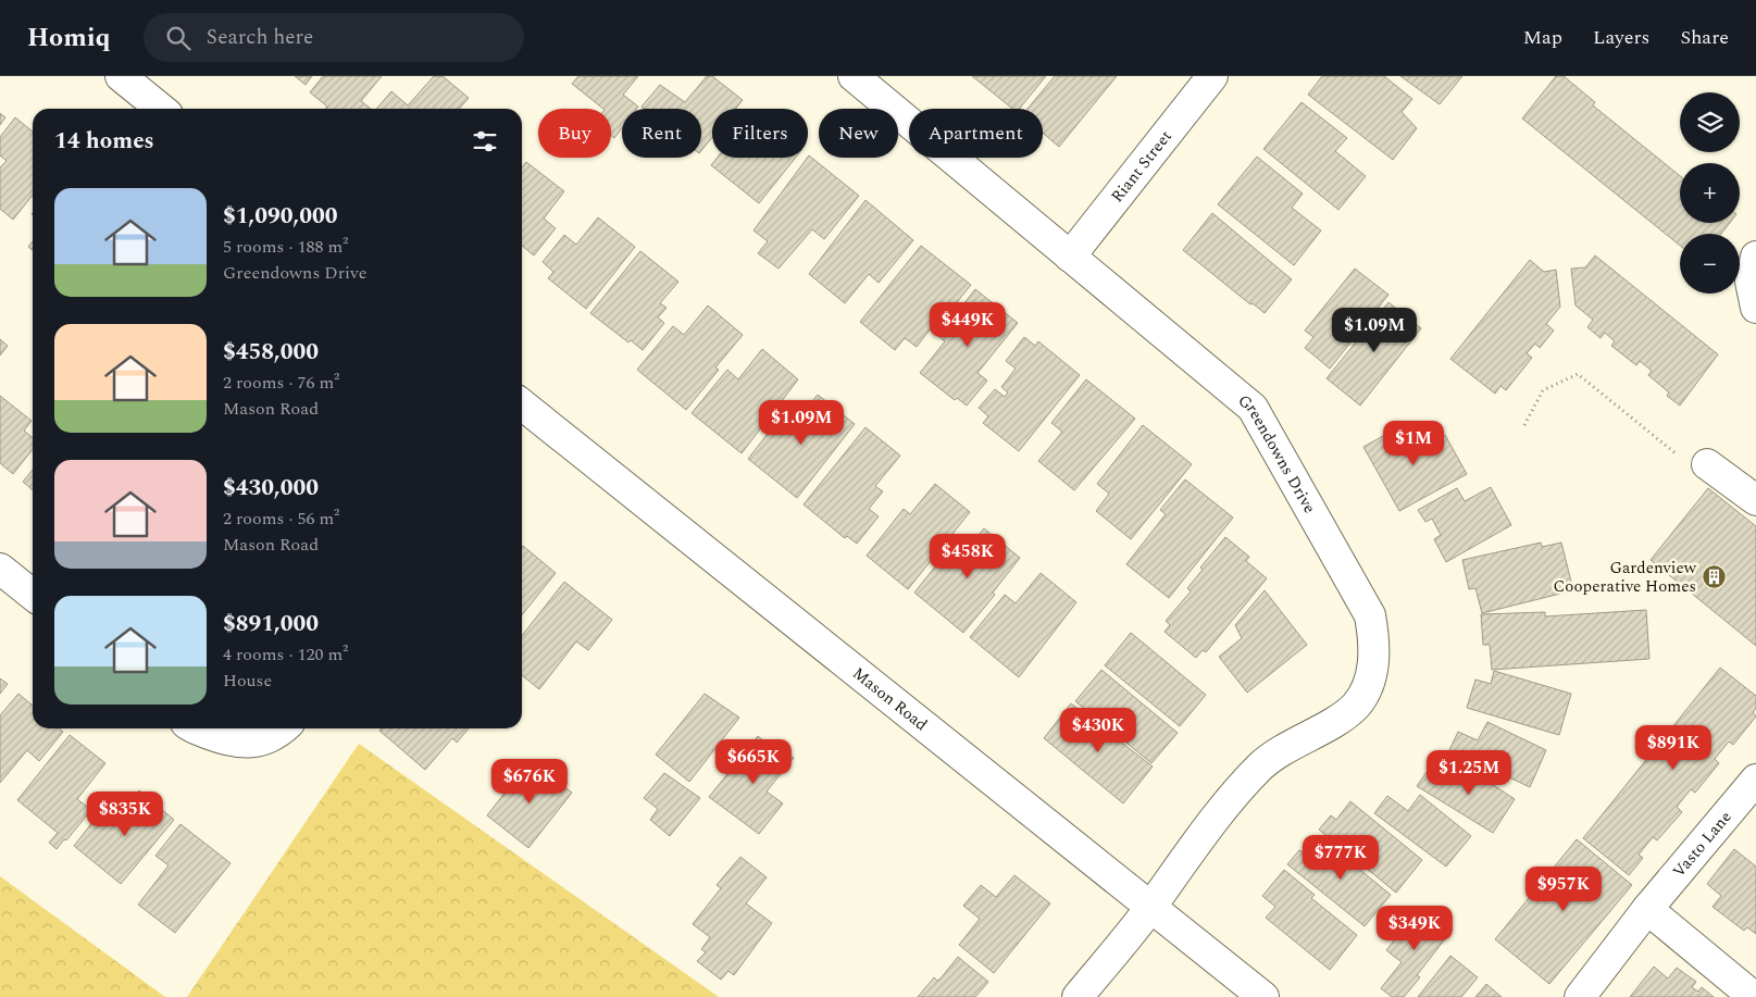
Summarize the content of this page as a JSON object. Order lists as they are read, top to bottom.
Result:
{
  "streets": {
    "street": [
      "Riant Street",
      "Greendowns Drive",
      "Mason Road",
      "Vasto Lane"
    ]
  },
  "crossings": [
    ["Riant Street", "Greendowns Drive"],
    ["Greendowns Drive", "Mason Road"]
  ],
  "places": {
    "building": ["Gardenview Cooperative Homes"]
  },
  "page": {
    "header": "Homiq",
    "search": "Search here",
    "nav": ["Map", "Layers", "Share"],
    "map_buttons": ["+", "−"],
    "chip": [
      "Buy",
      "Rent",
      "Filters",
      "New",
      "Apartment"
    ],
    "heading": "14 homes",
    "list": [
      {
        "name": "$1,090,000",
        "note": "5 rooms · 188 m² · Greendowns Drive"
      },
      {
        "name": "$458,000",
        "note": "2 rooms · 76 m² · Mason Road"
      },
      {
        "name": "$430,000",
        "note": "2 rooms · 56 m² · Mason Road"
      },
      {
        "name": "$891,000",
        "note": "4 rooms · 120 m² · House"
      }
    ],
    "price": [
      "$449K",
      "$1.09M",
      "$1.09M",
      "$1M",
      "$458K",
      "$430K",
      "$891K",
      "$665K",
      "$1.25M",
      "$676K",
      "$835K",
      "$777K",
      "$957K",
      "$349K"
    ]
  }
}
